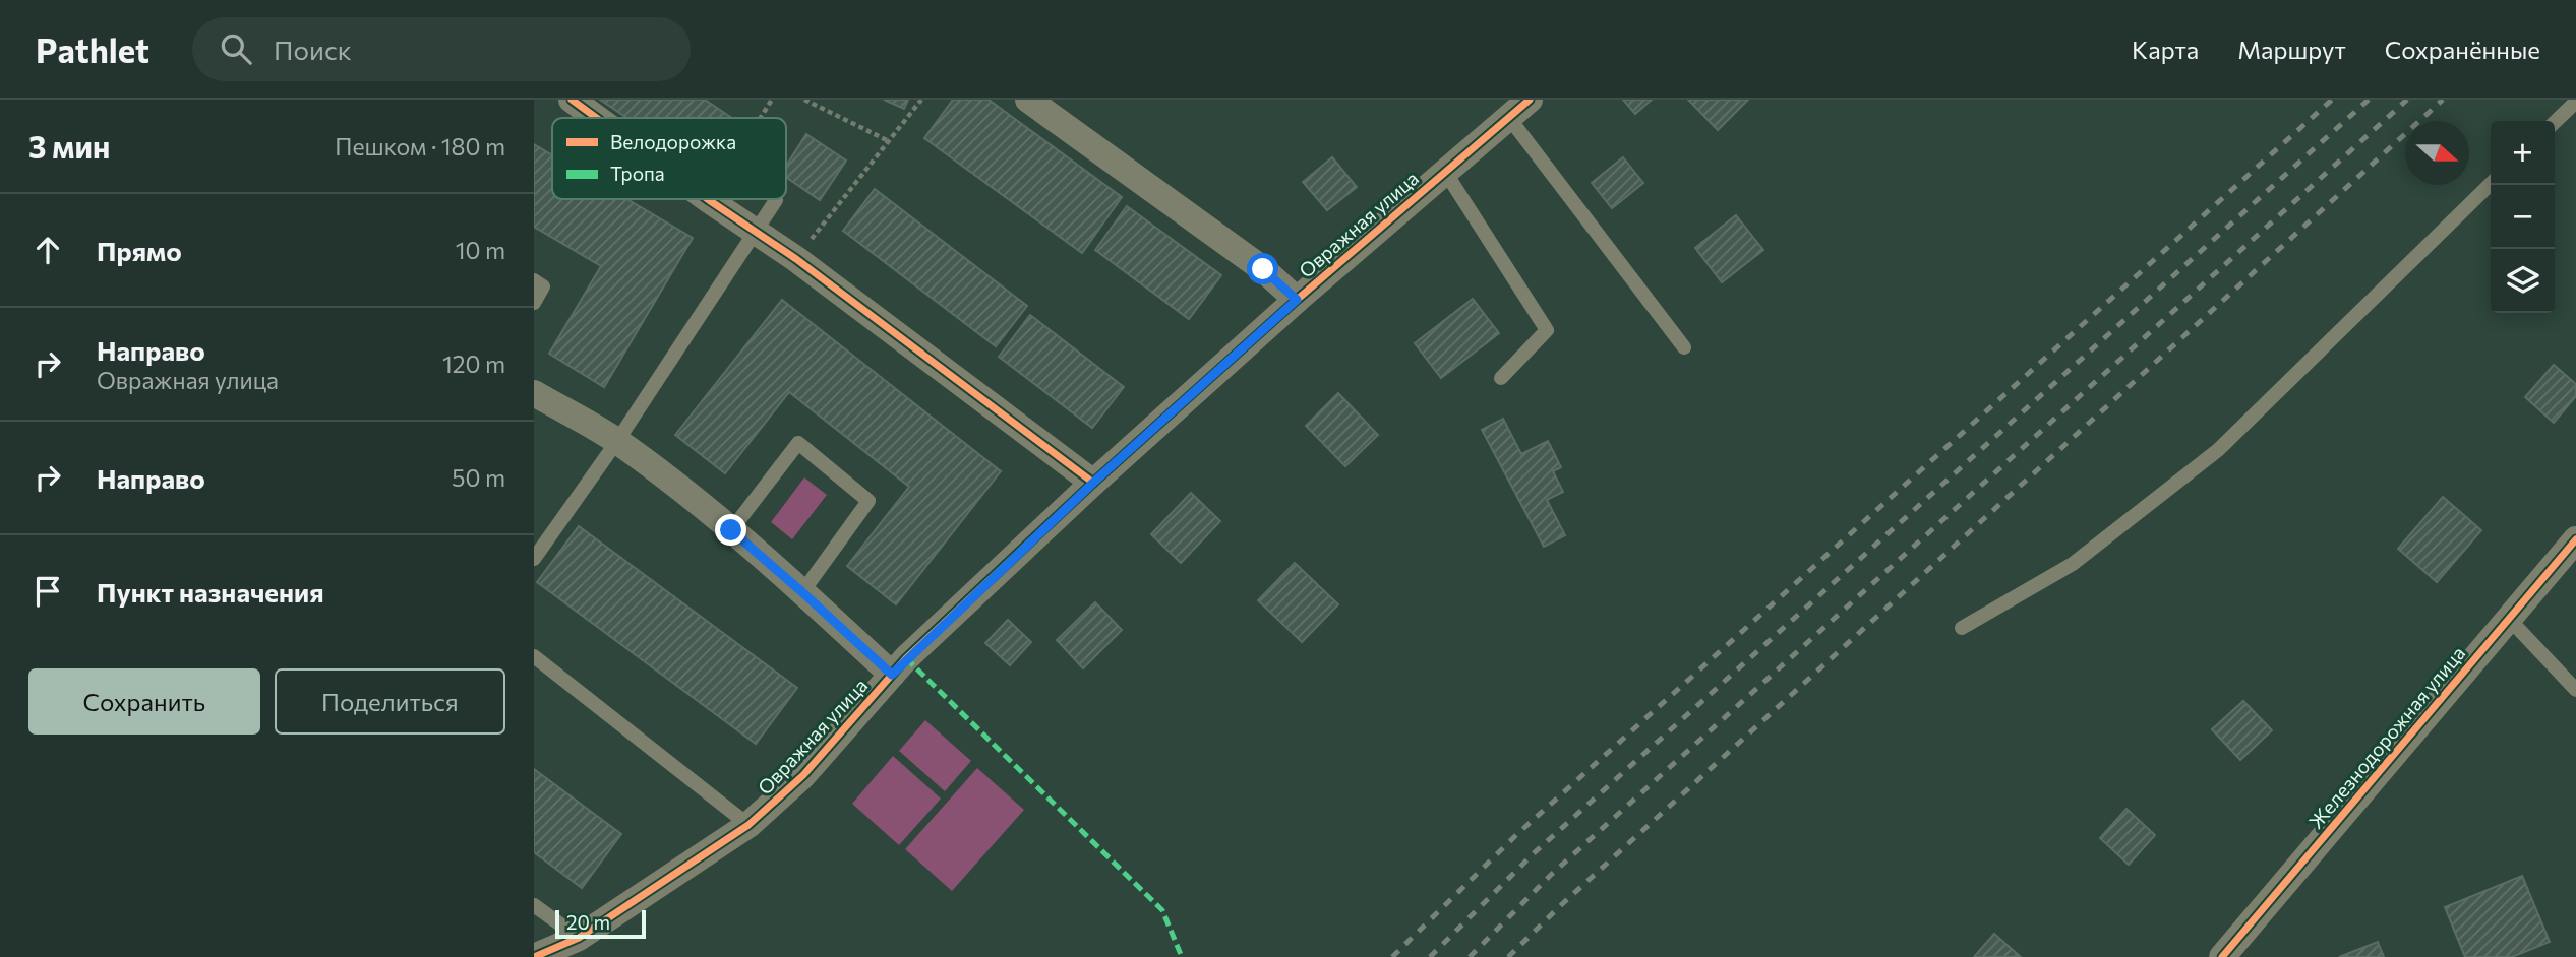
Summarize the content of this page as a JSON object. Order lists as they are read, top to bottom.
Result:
{
  "streets": {
    "street": ["Овражная улица", "Железнодорожная улица"]
  },
  "legend": ["Велодорожка", "Тропа"],
  "scale_bar": "20 m",
  "north": "right",
  "page": {
    "header": "Pathlet",
    "search": "Поиск",
    "nav": ["Карта", "Маршрут", "Сохранённые"],
    "heading": ["3 мин", "Пешком · 180 m"],
    "map_buttons": ["+", "−"],
    "list": [
      ["Прямо", "10 m"],
      ["Направо", "Овражная улица", "120 m"],
      ["Направо", "50 m"],
      "Пункт назначения"
    ],
    "buttons": ["Сохранить", "Поделиться"],
    "scale": "20 m"
  }
}
